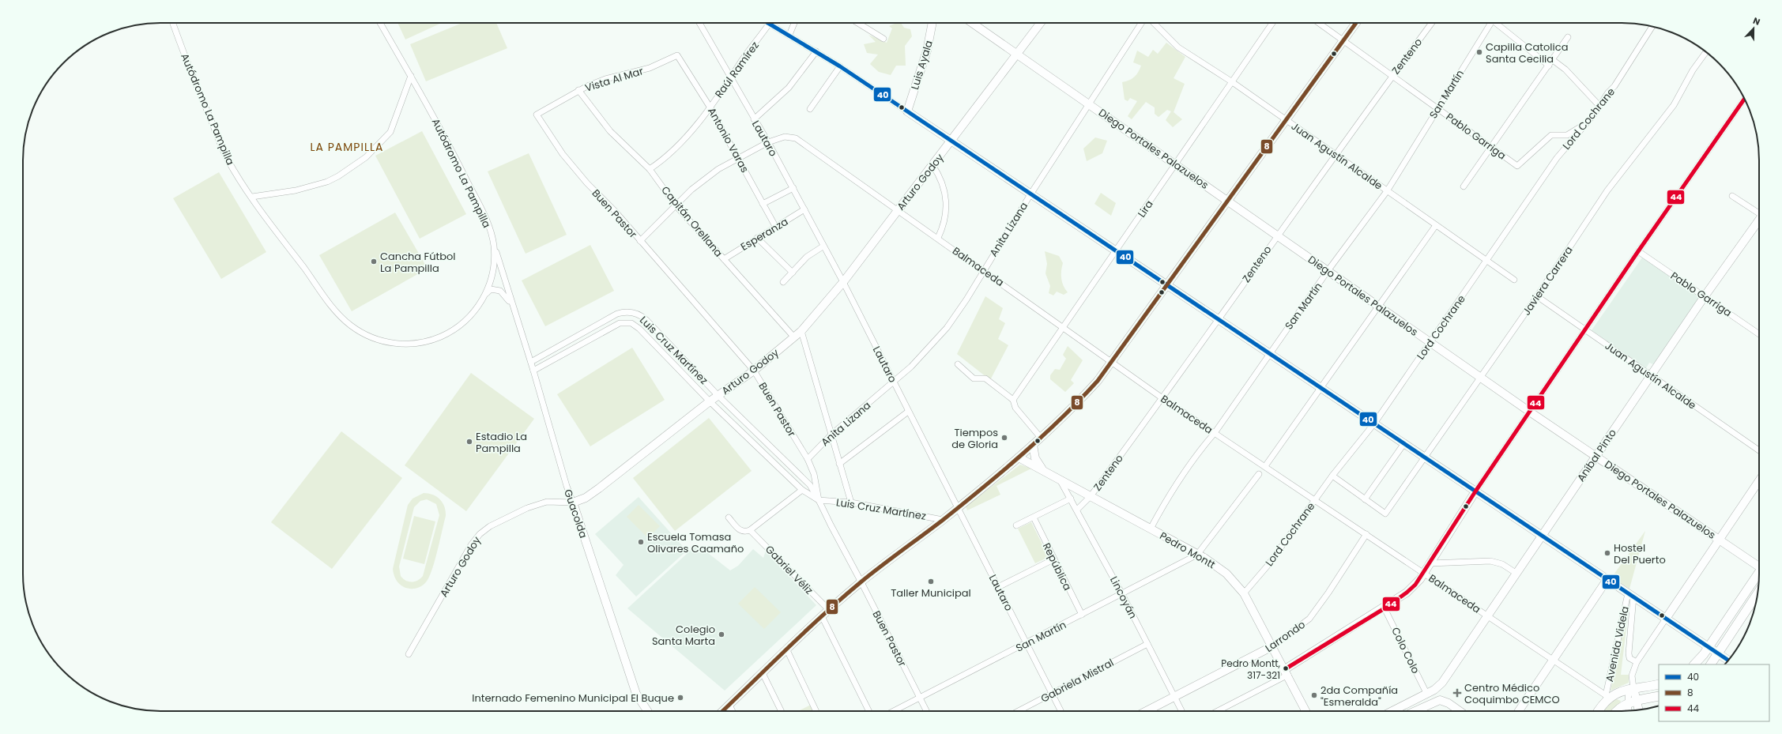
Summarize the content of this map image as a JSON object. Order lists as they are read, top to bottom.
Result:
{
  "streets": {
    "main road": ["Avenida Videla"],
    "street": [
      "Zenteno",
      "Luis Ayala",
      "Raúl Ramírez",
      "Vista Al Mar",
      "San Martín",
      "Autódromo La Pampilla",
      "Lord Cochrane",
      "Pablo Garriga",
      "Lautaro",
      "Antonio Varas",
      "Diego Portales Palazuelos",
      "Juan Agustín Alcalde",
      "Arturo Godoy",
      "Lira",
      "Buen Pastor",
      "Capitán Orellana",
      "Anita Lizana",
      "Esperanza",
      "Balmaceda",
      "Javiera Carrera",
      "Luis Cruz Martínez",
      "Aníbal Pinto",
      "Guacolda",
      "Pedro Montt",
      "República",
      "Gabriel Véliz",
      "Lincoyán",
      "Larrondo",
      "Colo Colo",
      "Gabriela Mistral"
    ]
  },
  "crossings": [
    ["Zenteno", "Pablo Garriga"],
    ["Zenteno", "Diego Portales Palazuelos"],
    ["Zenteno", "Juan Agustín Alcalde"],
    ["Zenteno", "Balmaceda"],
    ["Zenteno", "Pedro Montt"],
    ["Zenteno", "Lincoyán"],
    ["Raúl Ramírez", "Lautaro"],
    ["Raúl Ramírez", "Antonio Varas"],
    ["Raúl Ramírez", "Capitán Orellana"],
    ["Vista Al Mar", "Antonio Varas"],
    ["Vista Al Mar", "Buen Pastor"],
    ["Vista Al Mar", "Capitán Orellana"],
    ["San Martín", "Pablo Garriga"],
    ["San Martín", "Lautaro"],
    ["San Martín", "Diego Portales Palazuelos"],
    ["San Martín", "Juan Agustín Alcalde"],
    ["San Martín", "Buen Pastor"],
    ["San Martín", "Balmaceda"],
    ["San Martín", "Pedro Montt"],
    ["San Martín", "República"],
    ["San Martín", "Lincoyán"],
    ["Autódromo La Pampilla", "Guacolda"],
    ["Lord Cochrane", "Pablo Garriga"],
    ["Lord Cochrane", "Diego Portales Palazuelos"],
    ["Lord Cochrane", "Juan Agustín Alcalde"],
    ["Lord Cochrane", "Balmaceda"],
    ["Lord Cochrane", "Pedro Montt"],
    ["Pablo Garriga", "Aníbal Pinto"],
    ["Lautaro", "Arturo Godoy"],
    ["Lautaro", "Anita Lizana"],
    ["Lautaro", "Esperanza"],
    ["Lautaro", "Balmaceda"],
    ["Lautaro", "Gabriela Mistral"],
    ["Antonio Varas", "Esperanza"],
    ["Antonio Varas", "Balmaceda"],
    ["Diego Portales Palazuelos", "Arturo Godoy"],
    ["Diego Portales Palazuelos", "Lira"],
    ["Diego Portales Palazuelos", "Anita Lizana"],
    ["Diego Portales Palazuelos", "Javiera Carrera"],
    ["Diego Portales Palazuelos", "Aníbal Pinto"],
    ["Juan Agustín Alcalde", "Lira"],
    ["Juan Agustín Alcalde", "Javiera Carrera"],
    ["Juan Agustín Alcalde", "Aníbal Pinto"],
    ["Arturo Godoy", "Buen Pastor"],
    ["Arturo Godoy", "Capitán Orellana"],
    ["Arturo Godoy", "Balmaceda"],
    ["Arturo Godoy", "Luis Cruz Martínez"],
    ["Arturo Godoy", "Guacolda"],
    ["Lira", "Balmaceda"],
    ["Buen Pastor", "Anita Lizana"],
    ["Buen Pastor", "Balmaceda"],
    ["Buen Pastor", "Luis Cruz Martínez"],
    ["Capitán Orellana", "Esperanza"],
    ["Capitán Orellana", "Balmaceda"],
    ["Anita Lizana", "Balmaceda"],
    ["Balmaceda", "Aníbal Pinto"],
    ["Balmaceda", "Larrondo"],
    ["Balmaceda", "Avenida Videla"],
    ["Luis Cruz Martínez", "Guacolda"],
    ["Aníbal Pinto", "Colo Colo"],
    ["Pedro Montt", "Lincoyán"],
    ["Pedro Montt", "Larrondo"],
    ["Lincoyán", "Larrondo"],
    ["Lincoyán", "Gabriela Mistral"]
  ],
  "districts": ["LA PAMPILLA"],
  "places": {
    "other": [
      "Capilla Catolica Santa Cecilia",
      "Cancha Fútbol La Pampilla",
      "Tiempos de Gloria",
      "Estadio La Pampilla",
      "Escuela Tomasa Olivares Caamaño",
      "Hostel Del Puerto",
      "Taller Municipal",
      "Colegio Santa Marta",
      "Pedro Montt, 317-321",
      "2da Compañía \"Esmeralda\"",
      "Internado Femenino Municipal El Buque"
    ],
    "health": ["Centro Médico Coquimbo CEMCO"]
  },
  "lines": ["transit line 40", "transit line 8", "transit line 44"],
  "legend": ["40", "8", "44"],
  "north": "top"
}
